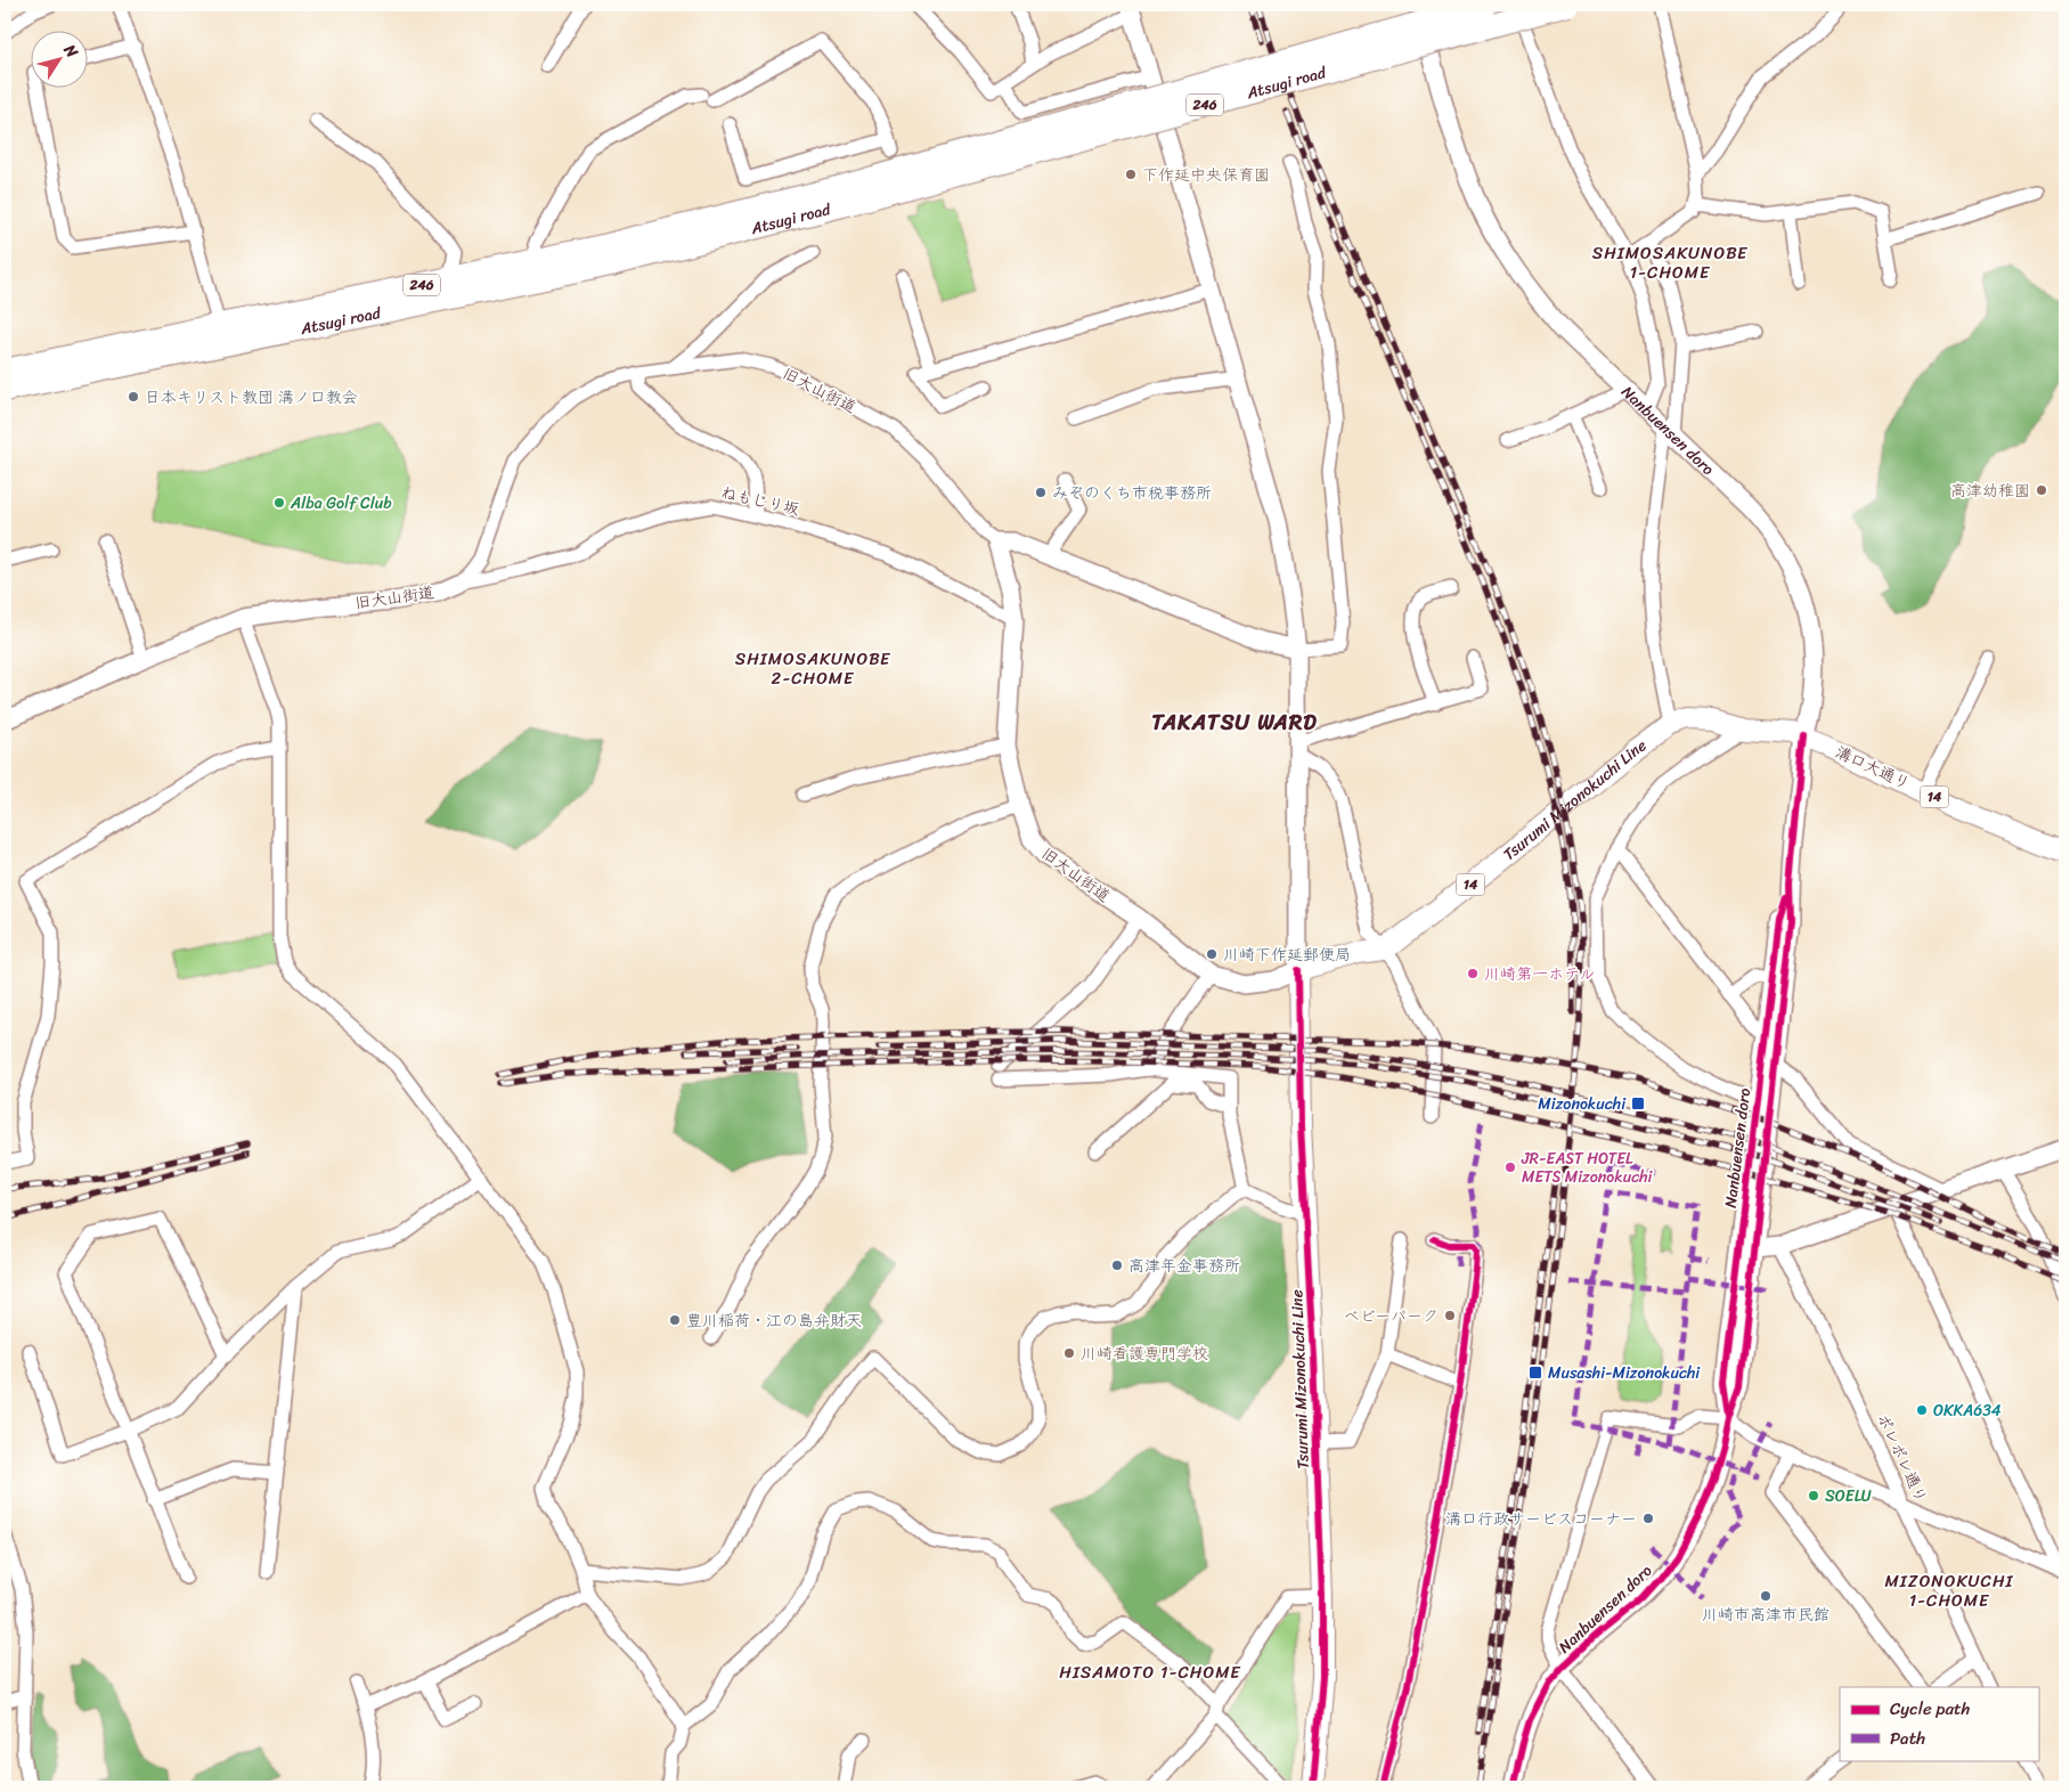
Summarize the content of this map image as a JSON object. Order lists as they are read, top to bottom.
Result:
{
  "streets": {
    "highway": ["Atsugi road", "246"],
    "main road": ["溝口大通り", "14", "Tsurumi Mizonokuchi Line"],
    "street": [
      "旧大山街道",
      "Nanbuensen doro",
      "ねもじり坂",
      "ポレポレ通り"
    ]
  },
  "crossings": [
    ["旧大山街道", "ねもじり坂"],
    ["旧大山街道", "Tsurumi Mizonokuchi Line"],
    ["Nanbuensen doro", "溝口大通り"],
    ["Nanbuensen doro", "Tsurumi Mizonokuchi Line"],
    ["溝口大通り", "Tsurumi Mizonokuchi Line"]
  ],
  "districts": [
    "SHIMOSAKUNOBE 1-CHOME",
    "SHIMOSAKUNOBE 2-CHOME",
    "TAKATSU WARD",
    "MIZONOKUCHI 1-CHOME",
    "HISAMOTO 1-CHOME"
  ],
  "places": {
    "other": [
      "下作延中央保育園",
      "日本キリスト教団 溝ノ口教会",
      "高津幼稚園",
      "みぞのくち市税事務所",
      "Alba Golf Club",
      "川崎下作延郵便局",
      "川崎第一ホテル",
      "JR-EAST HOTEL METS Mizonokuchi",
      "高津年金事務所",
      "ベビーパーク",
      "豊川稲荷・江の島弁財天",
      "川崎看護専門学校",
      "OKKA634",
      "SOELU",
      "溝口行政サービスコーナー",
      "川崎市高津市民館"
    ],
    "transit": ["Mizonokuchi", "Musashi-Mizonokuchi"]
  },
  "legend": ["Cycle path", "Path"],
  "north": "top right"
}
